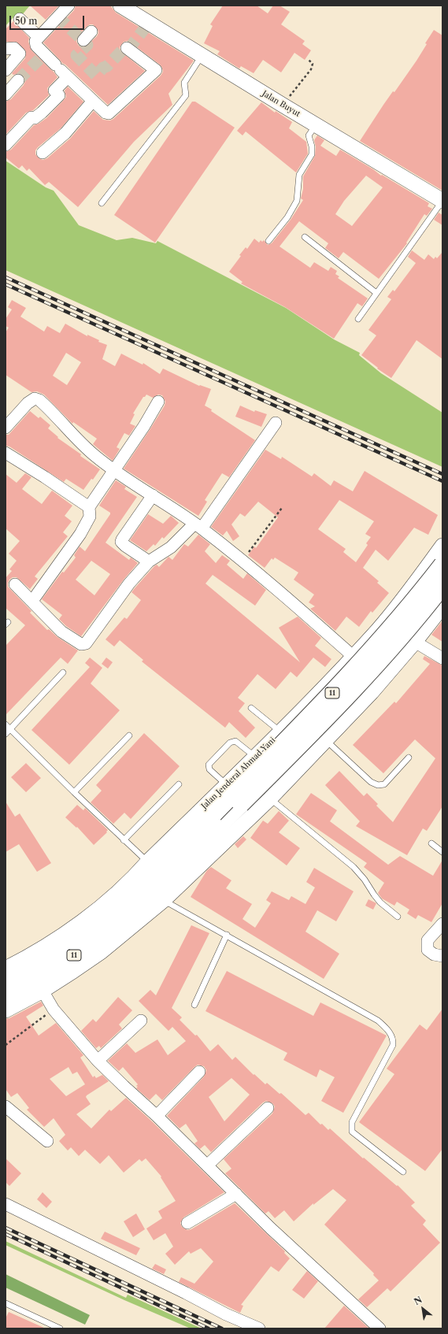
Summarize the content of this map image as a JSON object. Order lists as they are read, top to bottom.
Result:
{
  "streets": {
    "highway": ["11", "Jalan Jenderal Ahmad Yani"],
    "street": ["Jalan Buyut"]
  },
  "scale_bar": "50 m",
  "north": "top left"
}
